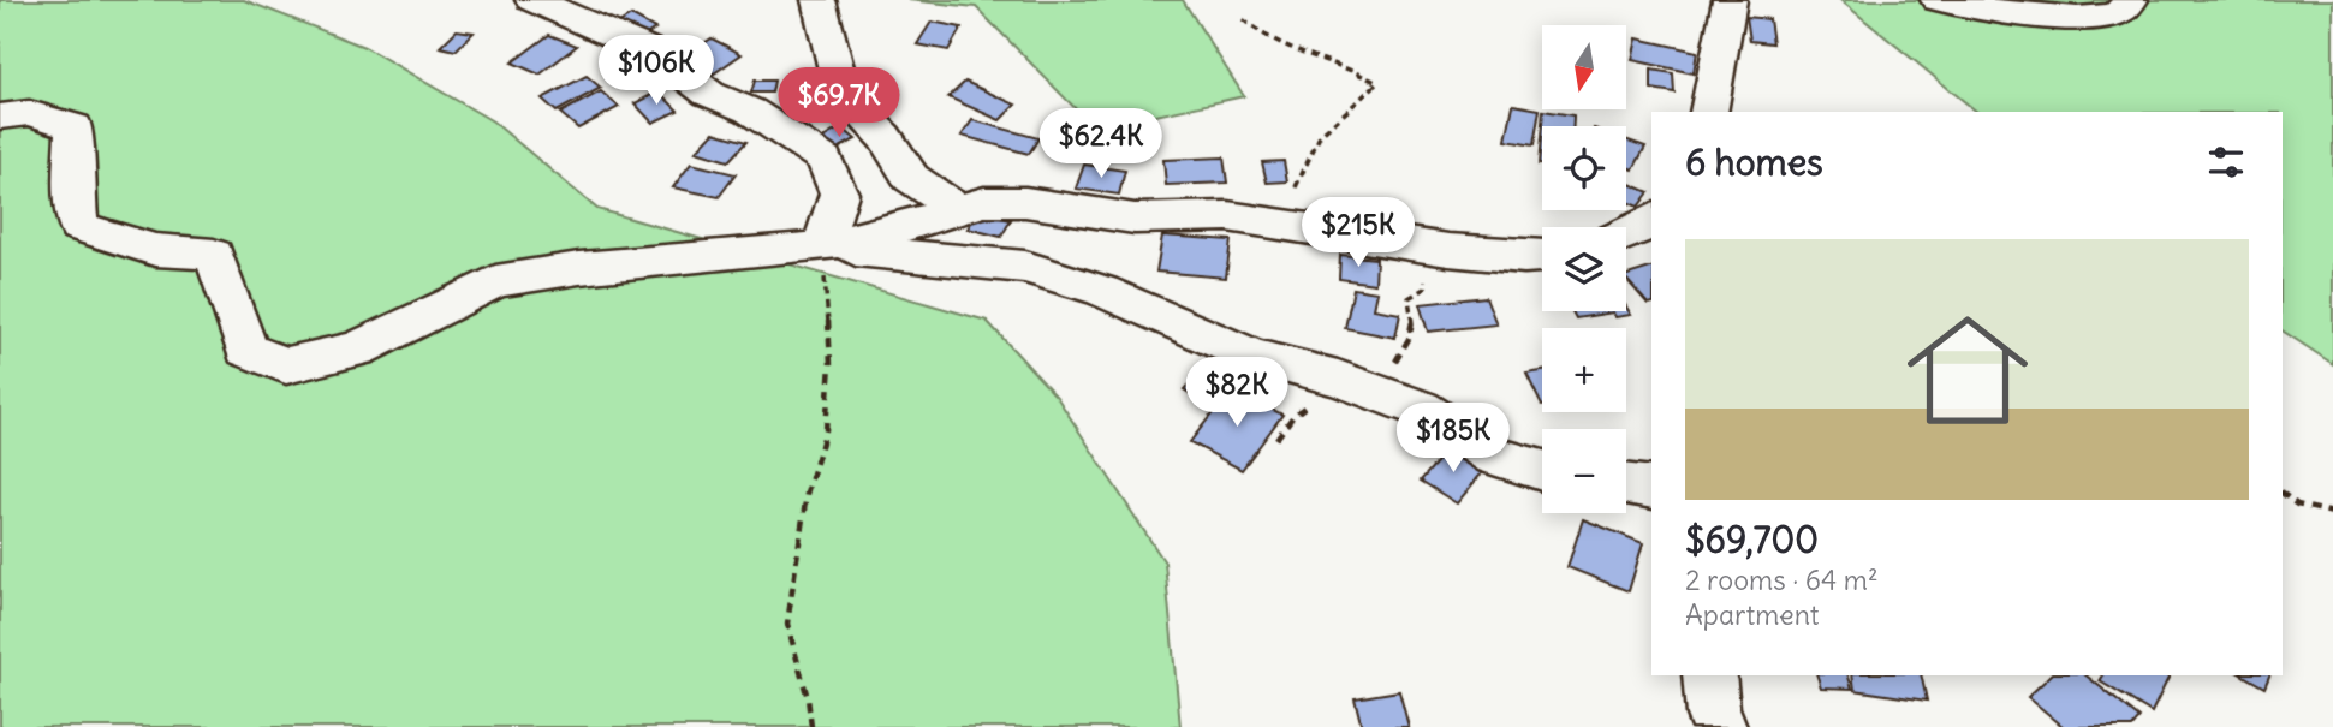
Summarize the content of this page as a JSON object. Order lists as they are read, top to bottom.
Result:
{
  "north": "bottom",
  "page": {
    "map_buttons": ["+", "−"],
    "price": [
      "$106K",
      "$69.7K",
      "$62.4K",
      "$215K",
      "$82K",
      "$185K"
    ],
    "heading": "6 homes",
    "list": [
      {
        "name": "$69,700",
        "note": "2 rooms · 64 m² · Apartment"
      }
    ]
  }
}
